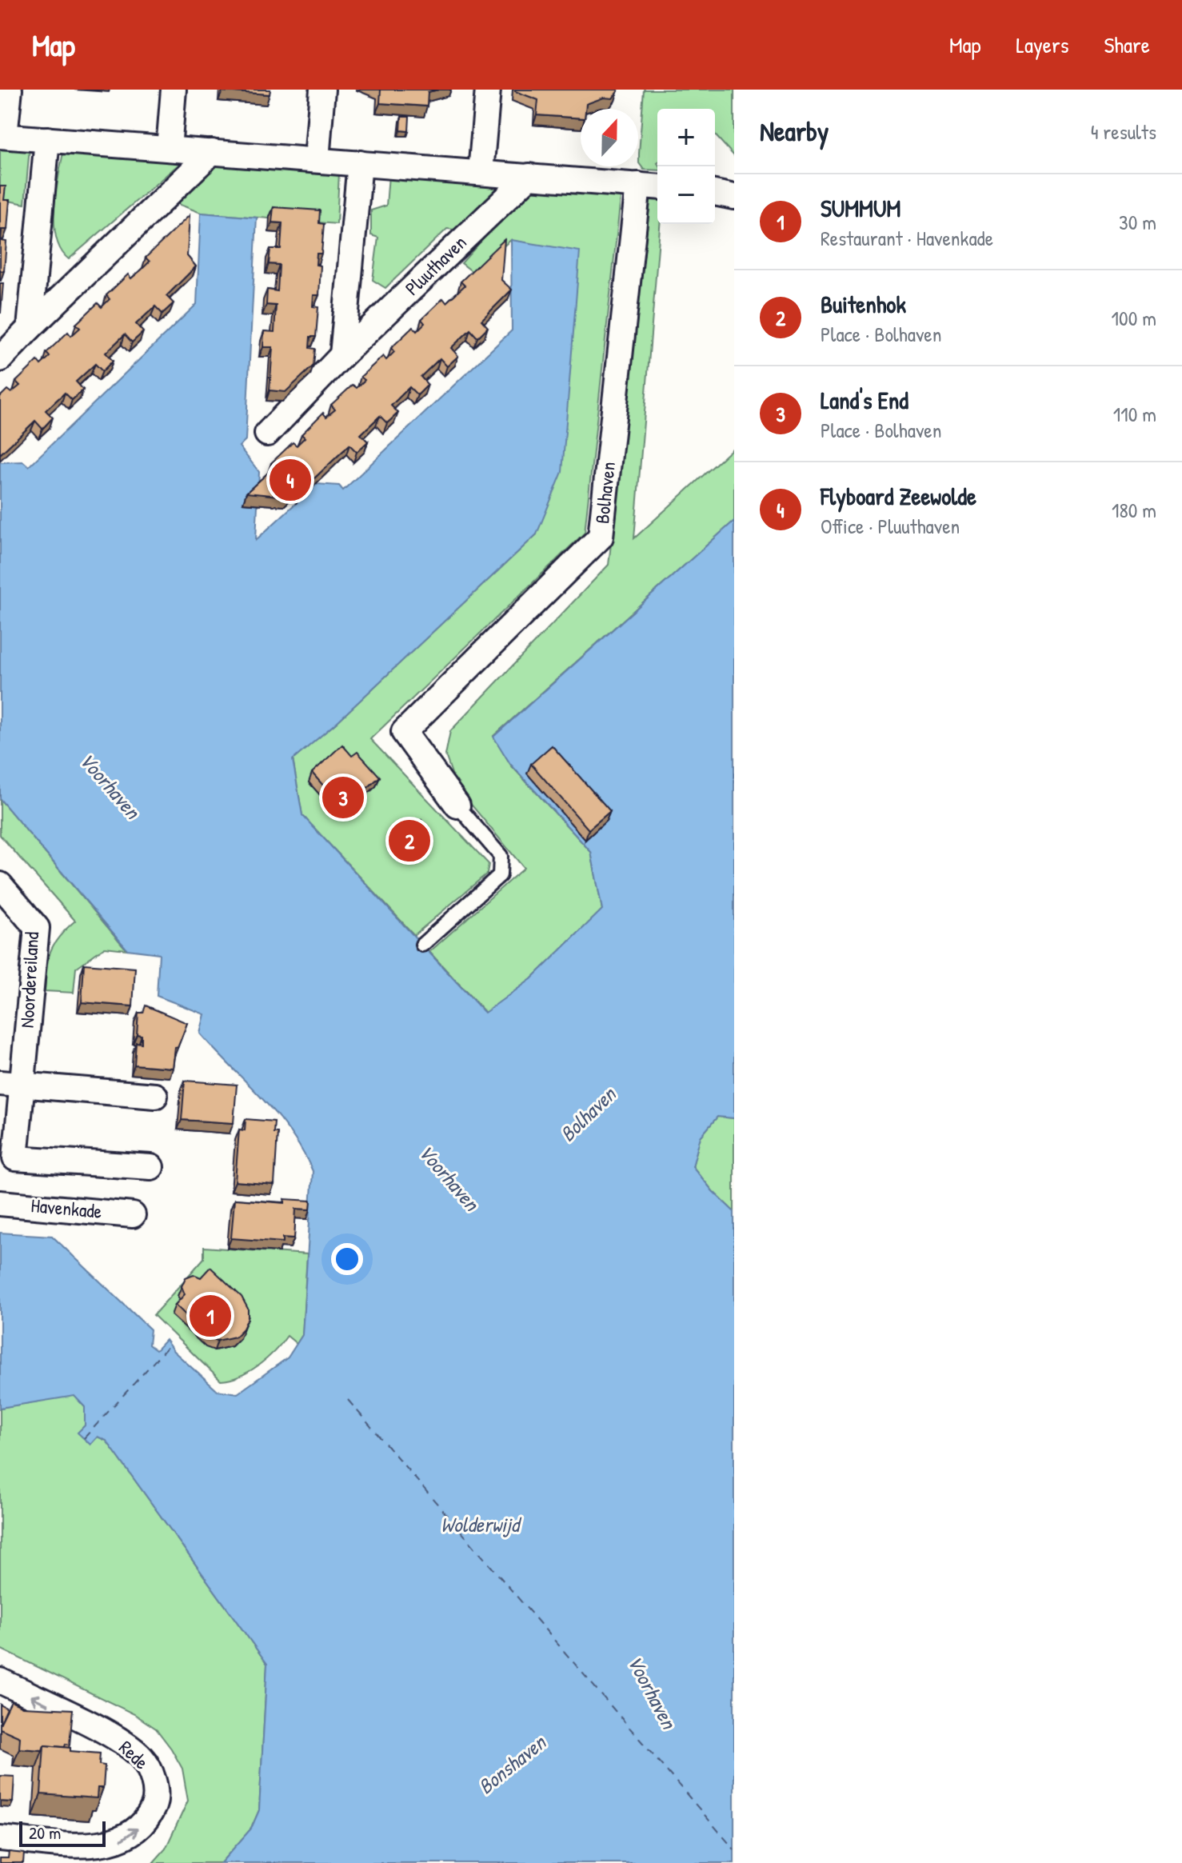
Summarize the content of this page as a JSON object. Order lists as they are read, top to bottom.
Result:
{
  "streets": {
    "street": [
      "Pluuthaven",
      "Bolhaven",
      "Noordereiland",
      "Havenkade",
      "Rede"
    ]
  },
  "water": [
    "Voorhaven",
    "Bolhaven",
    "Wolderwijd",
    "Bonshaven"
  ],
  "scale_bar": "20 m",
  "north": "top",
  "page": {
    "header": "Map",
    "nav": ["Map", "Layers", "Share"],
    "heading": ["Nearby", "4 results"],
    "map_buttons": ["+", "−"],
    "list": [
      {
        "mark": "1",
        "name": "SUMMUM",
        "note": "Restaurant · Havenkade",
        "value": "30 m"
      },
      {
        "mark": "2",
        "name": "Buitenhok",
        "note": "Place · Bolhaven",
        "value": "100 m"
      },
      {
        "mark": "3",
        "name": "Land's End",
        "note": "Place · Bolhaven",
        "value": "110 m"
      },
      {
        "mark": "4",
        "name": "Flyboard Zeewolde",
        "note": "Office · Pluuthaven",
        "value": "180 m"
      }
    ],
    "pins": [
      "4",
      "3",
      "2",
      "1"
    ],
    "scale": "20 m"
  }
}
